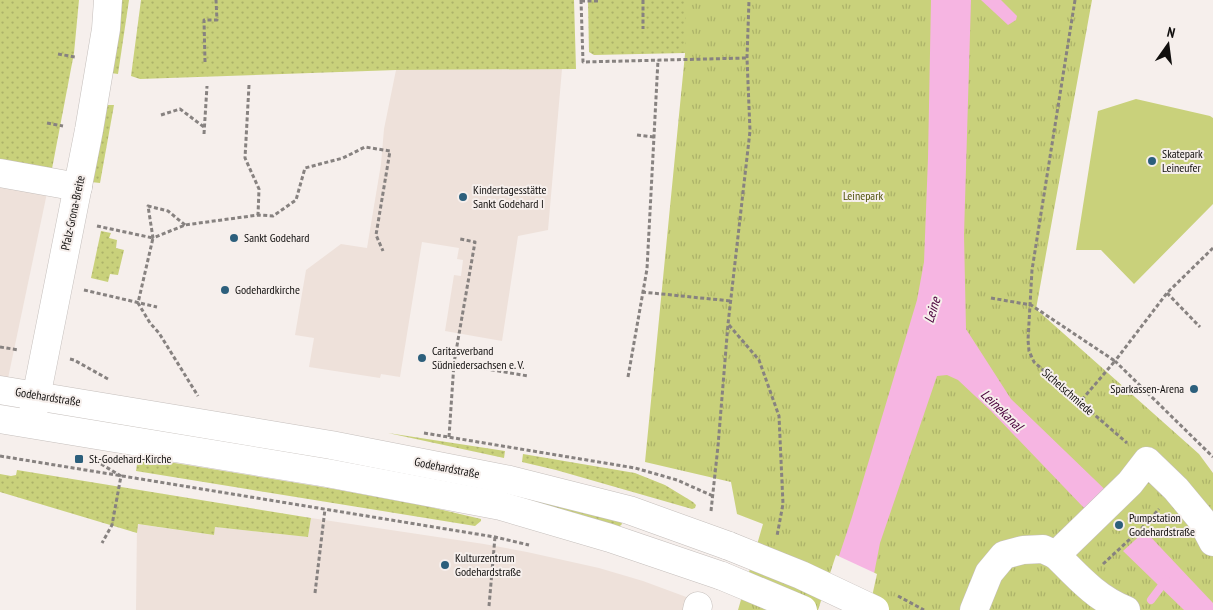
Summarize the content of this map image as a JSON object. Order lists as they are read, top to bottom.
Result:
{
  "streets": {
    "street": ["Pfalz-Grona-Breite", "Godehardstraße"],
    "path": ["Sichelschmiede"]
  },
  "crossings": [
    ["Pfalz-Grona-Breite", "Godehardstraße"]
  ],
  "water": ["Leine", "Leinekanal"],
  "parks": ["Leinepark"],
  "places": {
    "other": [
      "Skatepark Leineufer",
      "Kindertagesstätte Sankt Godehard I",
      "Sankt Godehard",
      "Godehardkirche",
      "Caritasverband Südniedersachsen e. V.",
      "Sparkassen-Arena",
      "Pumpstation Godehardstraße",
      "Kulturzentrum Godehardstraße"
    ],
    "transit": ["St.-Godehard-Kirche"]
  },
  "north": "top"
}
